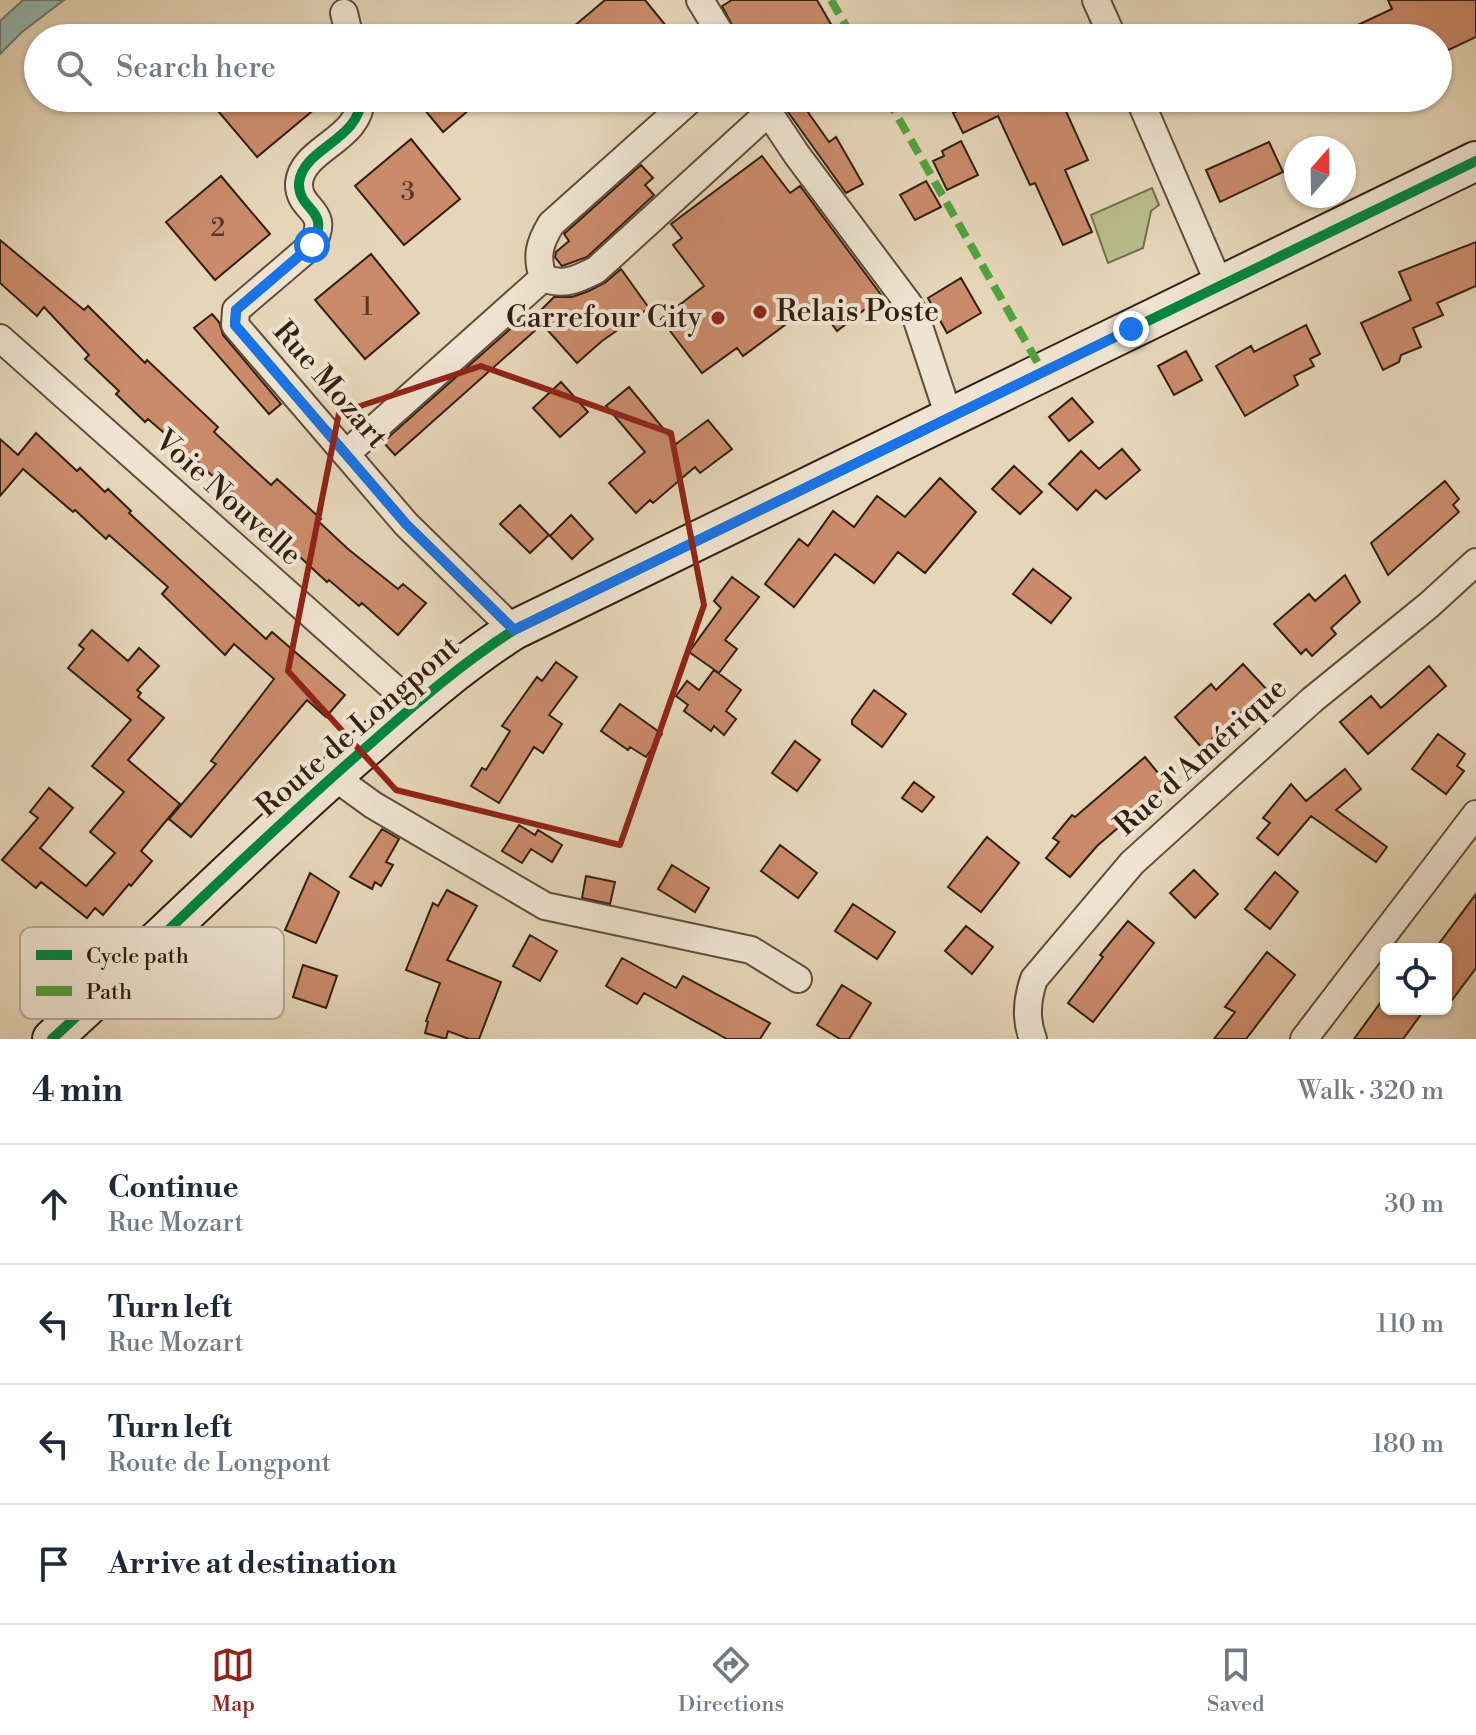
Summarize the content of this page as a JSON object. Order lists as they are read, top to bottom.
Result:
{
  "streets": {
    "main road": ["Route de Longpont"],
    "street": ["Rue Mozart", "Voie Nouvelle", "Rue d'Amérique"]
  },
  "crossings": [
    ["Rue Mozart", "Route de Longpont"],
    ["Voie Nouvelle", "Route de Longpont"]
  ],
  "places": ["Relais Poste", "Carrefour City"],
  "house_numbers": ["3", "2", "1"],
  "legend": ["Cycle path", "Path"],
  "north": "top",
  "page": {
    "search": "Search here",
    "heading": ["4 min", "Walk · 320 m"],
    "list": [
      ["Continue", "Rue Mozart", "30 m"],
      ["Turn left", "Rue Mozart", "110 m"],
      ["Turn left", "Route de Longpont", "180 m"],
      "Arrive at destination"
    ],
    "nav": ["Map", "Directions", "Saved"]
  }
}
